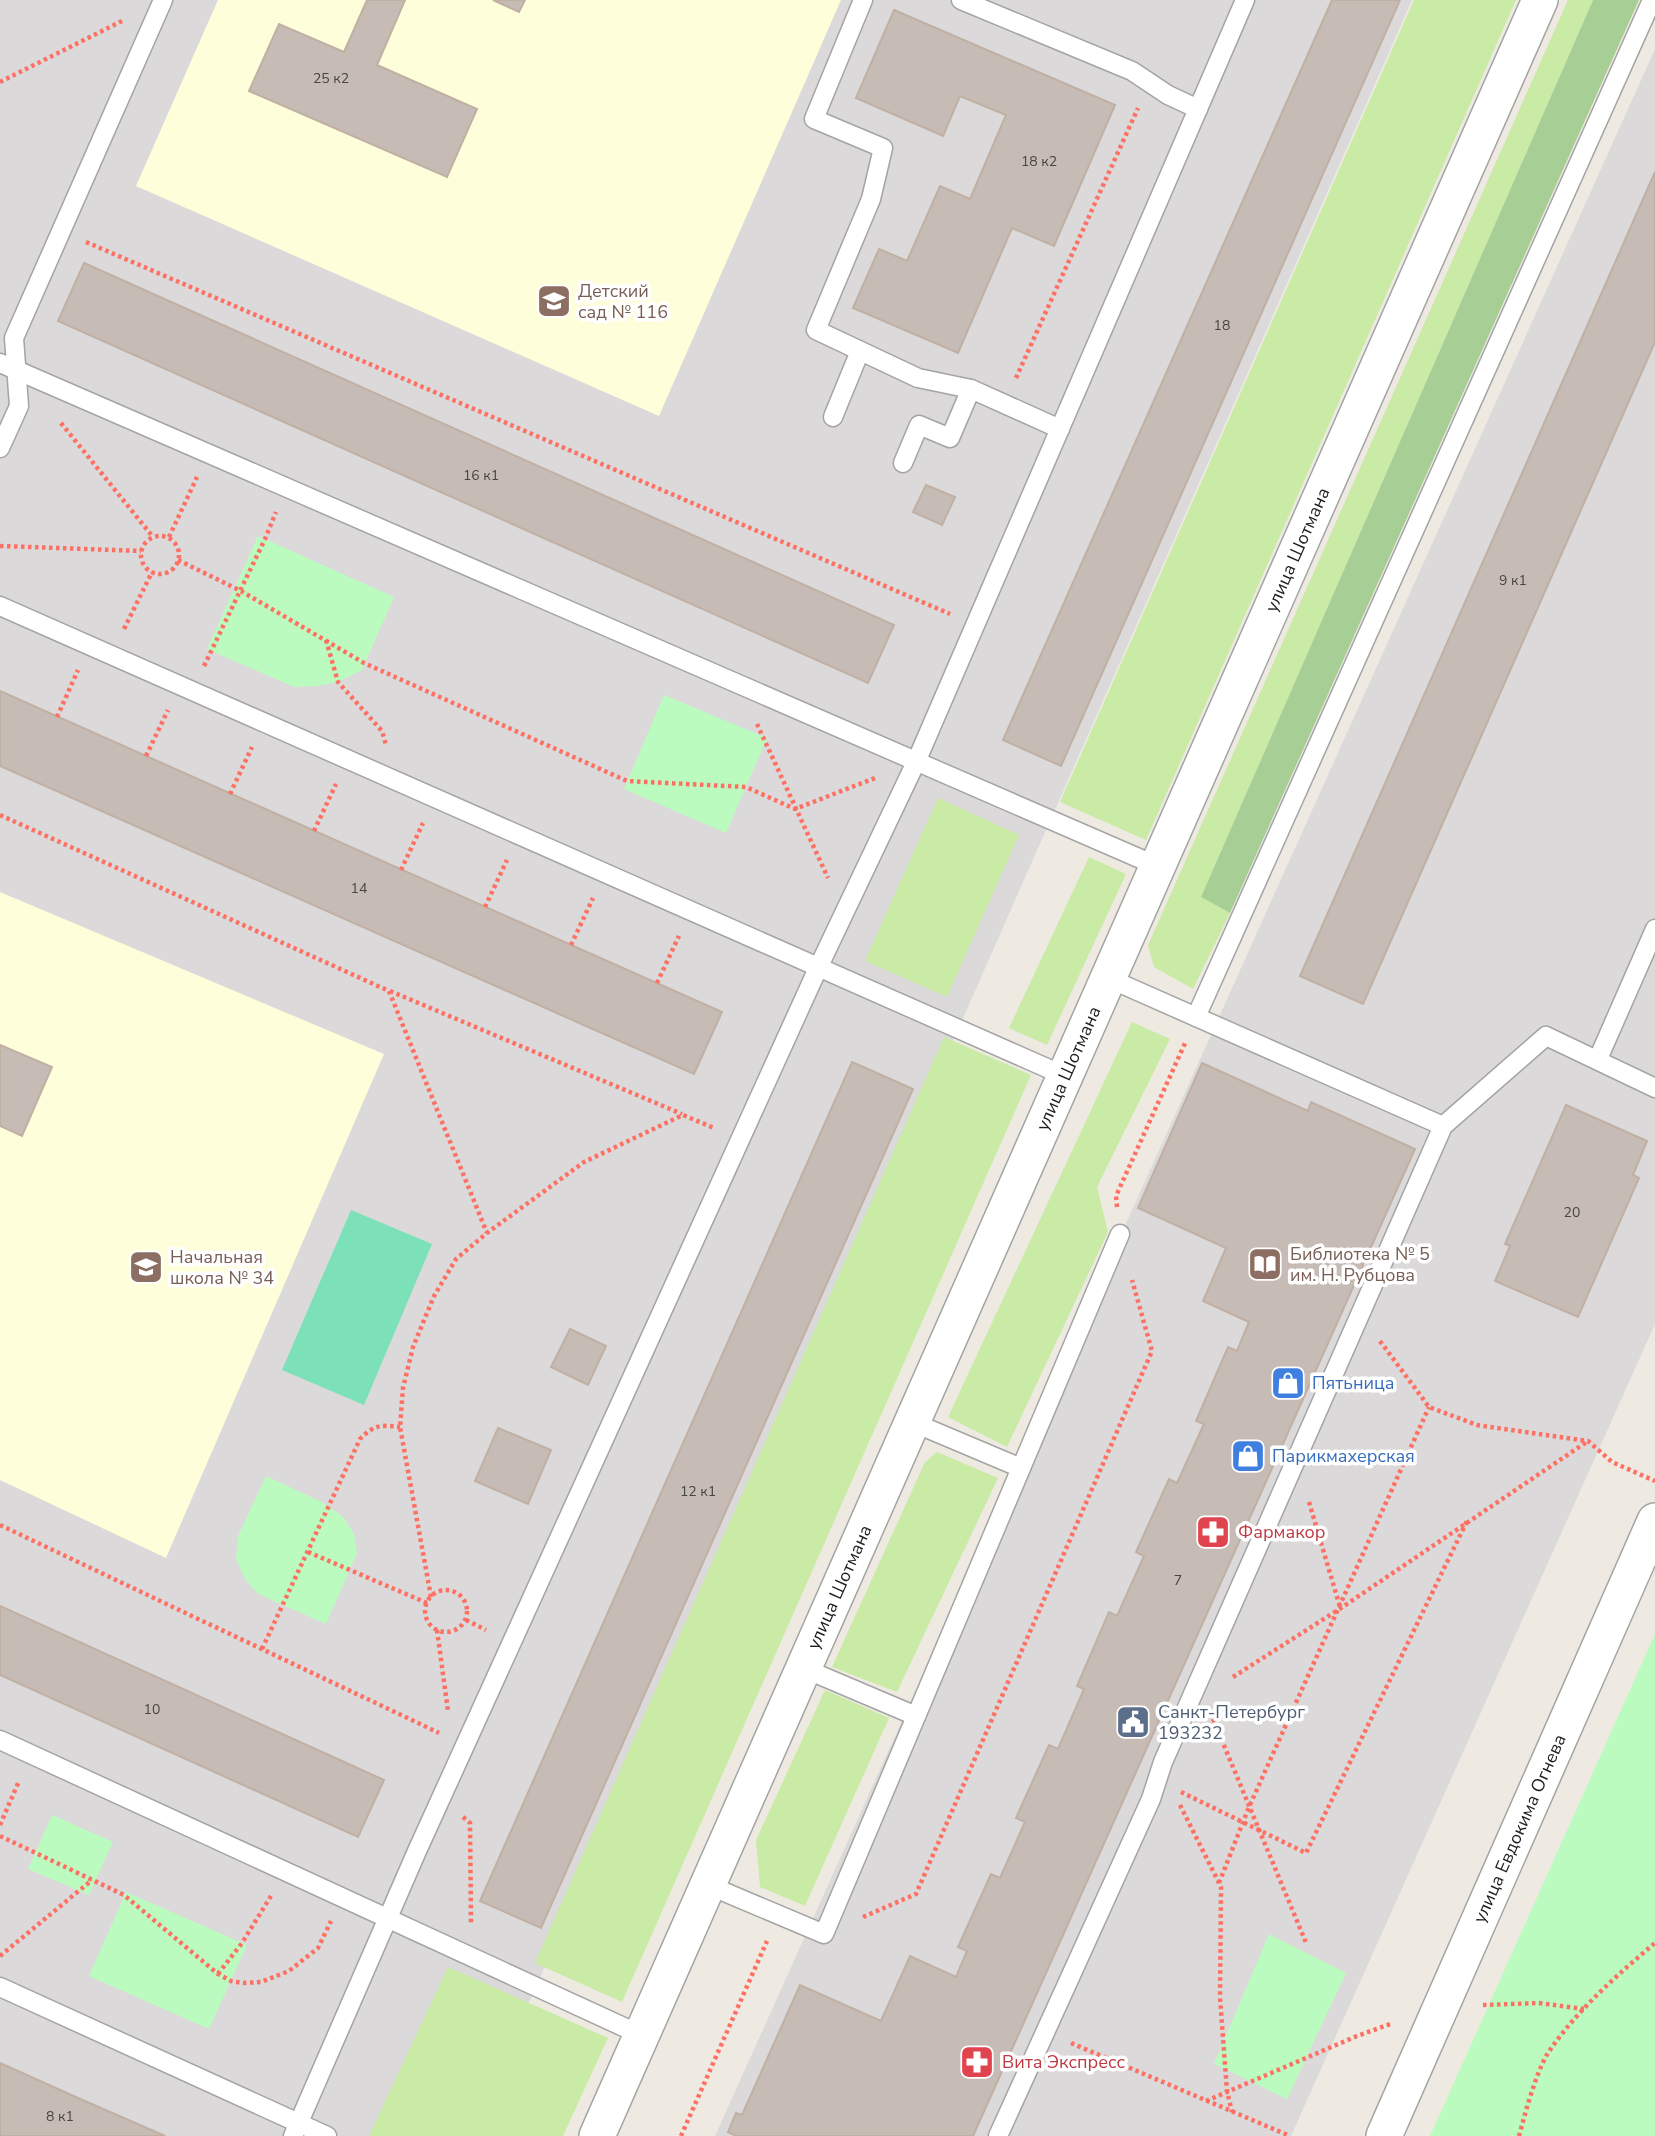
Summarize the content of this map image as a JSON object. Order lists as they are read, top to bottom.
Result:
{
  "streets": {
    "street": ["улица Шотмана", "улица Евдокима Огнева"]
  },
  "places": {
    "school or university": ["Детский сад № 116", "Начальная школа № 34"],
    "library": ["Библиотека № 5 им. Н. Рубцова"],
    "shop": ["Пятьница", "Парикмахерская"],
    "pharmacy": ["Фармакор", "Вита Экспресс"],
    "public building": ["Санкт-Петербург 193232"]
  },
  "house_numbers": [
    "25 к2",
    "18 к2",
    "18",
    "16 к1",
    "9 к1",
    "14",
    "20",
    "12 к1",
    "7",
    "10",
    "8 к1"
  ]
}
